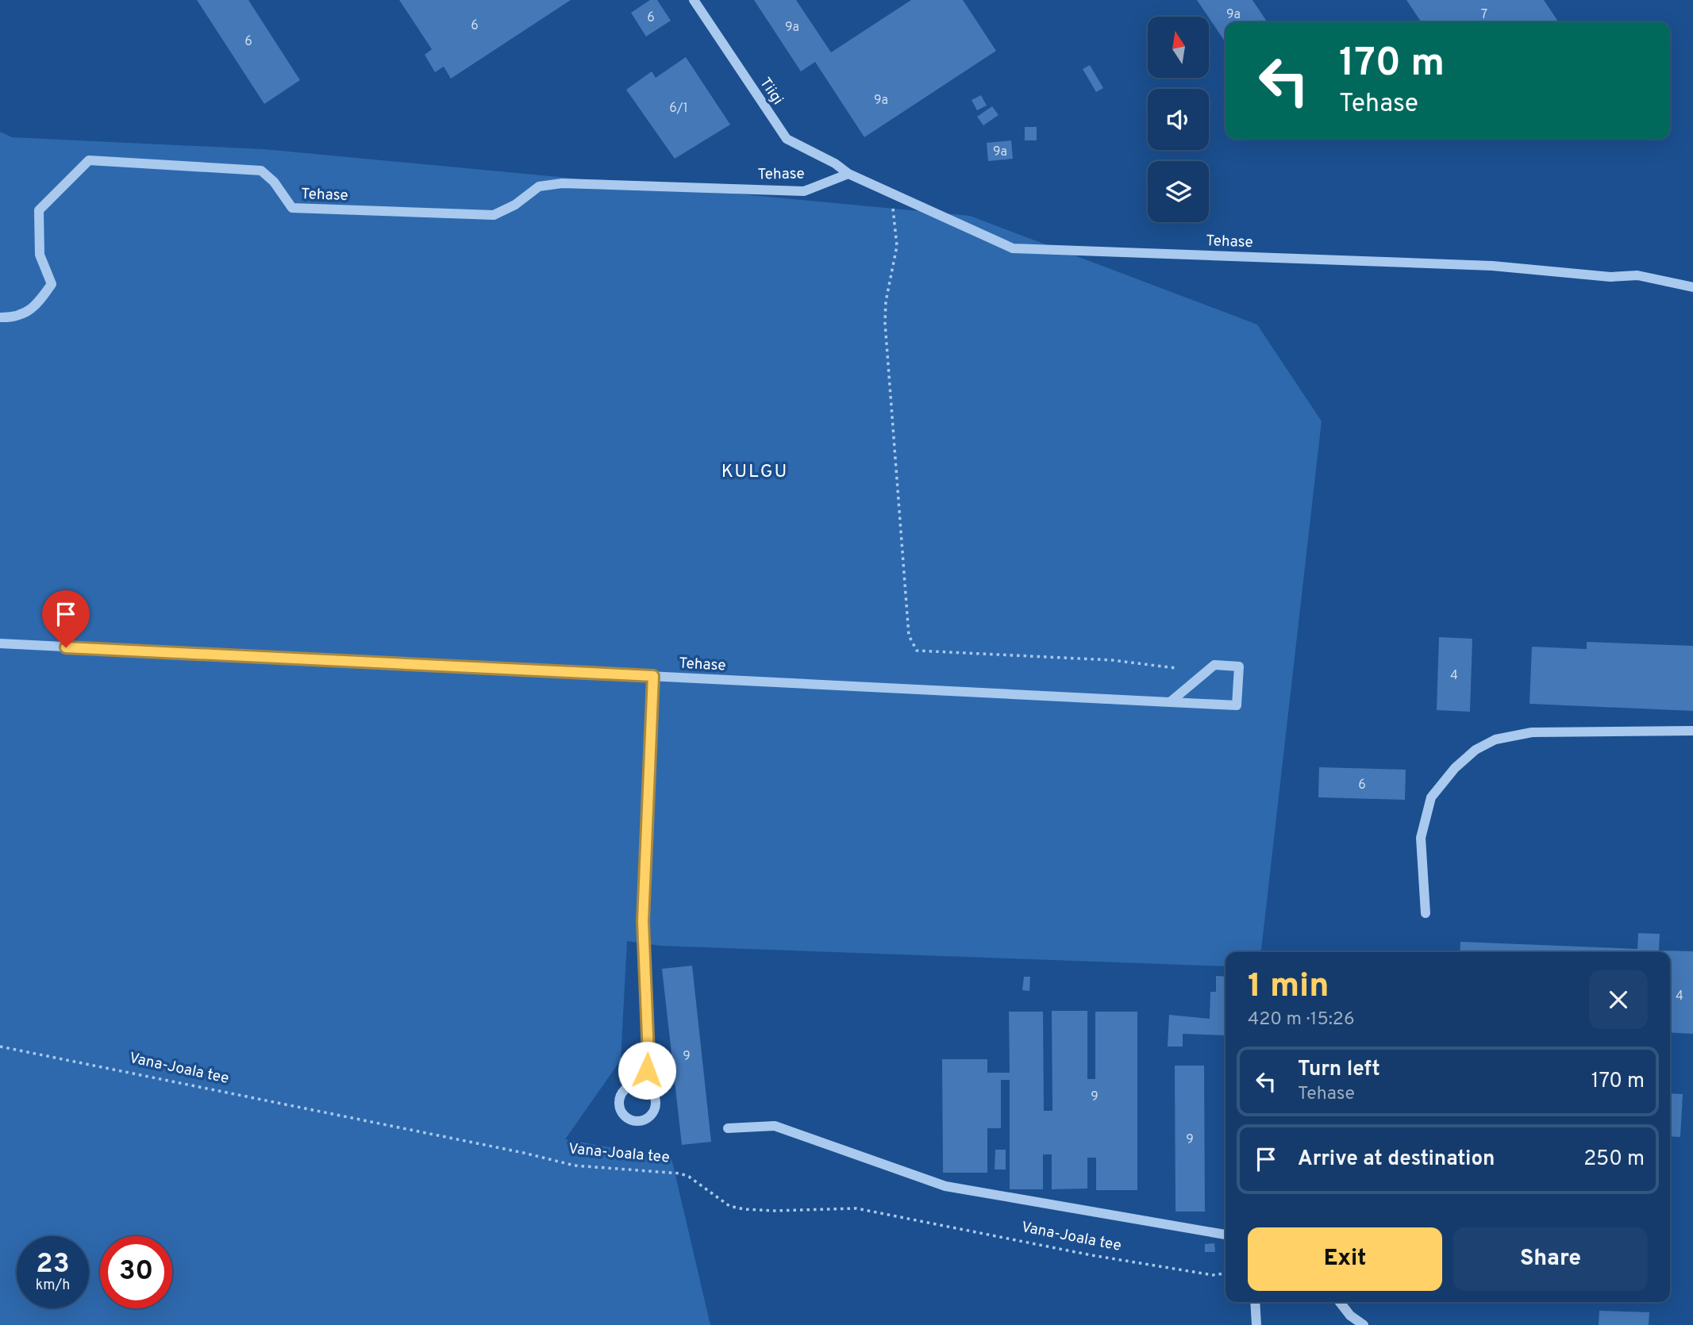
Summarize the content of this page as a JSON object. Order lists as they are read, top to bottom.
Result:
{
  "streets": {
    "street": ["Tiigi", "Tehase"],
    "path": ["Vana-Joala tee"]
  },
  "crossings": [
    ["Tiigi", "Tehase"]
  ],
  "districts": ["KULGU"],
  "house_numbers": [
    "9a",
    "7",
    "6",
    "6",
    "9a",
    "6",
    "9a",
    "6/1",
    "9a",
    "4",
    "6",
    "4",
    "9",
    "9",
    "9"
  ],
  "north": "top",
  "page": {
    "turn": ["170 m", "Tehase"],
    "heading": ["1 min", "420 m · 15:26"],
    "list": [
      {
        "name": "Turn left",
        "note": "Tehase",
        "value": "170 m"
      },
      {
        "name": "Arrive at destination",
        "value": "250 m"
      }
    ],
    "buttons": ["Exit", "Share"],
    "speed": "23 km/h",
    "limit": "30"
  }
}
